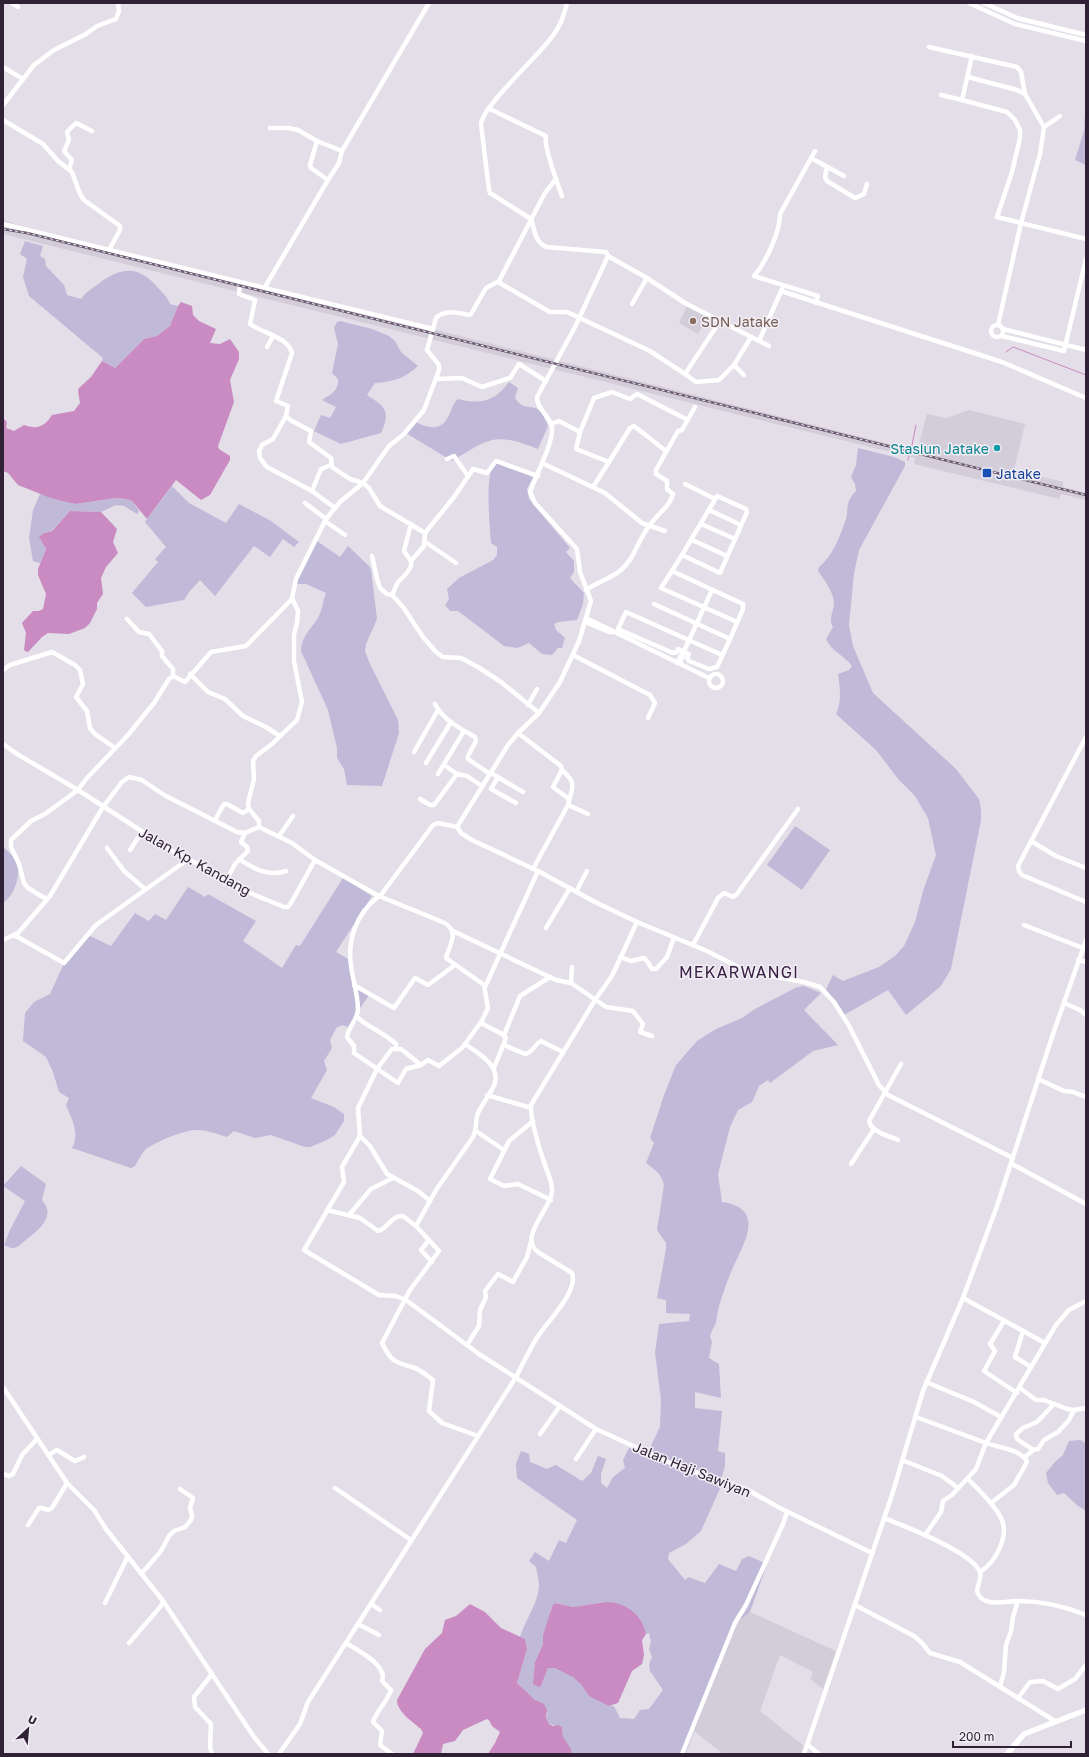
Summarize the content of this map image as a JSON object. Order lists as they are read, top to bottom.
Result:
{
  "streets": {
    "street": ["Jalan Kp. Kandang", "Jalan Haji Sawiyan"]
  },
  "districts": ["MEKARWANGI"],
  "places": {
    "other": ["SDN Jatake", "Stasiun Jatake"],
    "transit": ["Jatake"]
  },
  "scale_bar": "200 m",
  "north": "top right"
}
